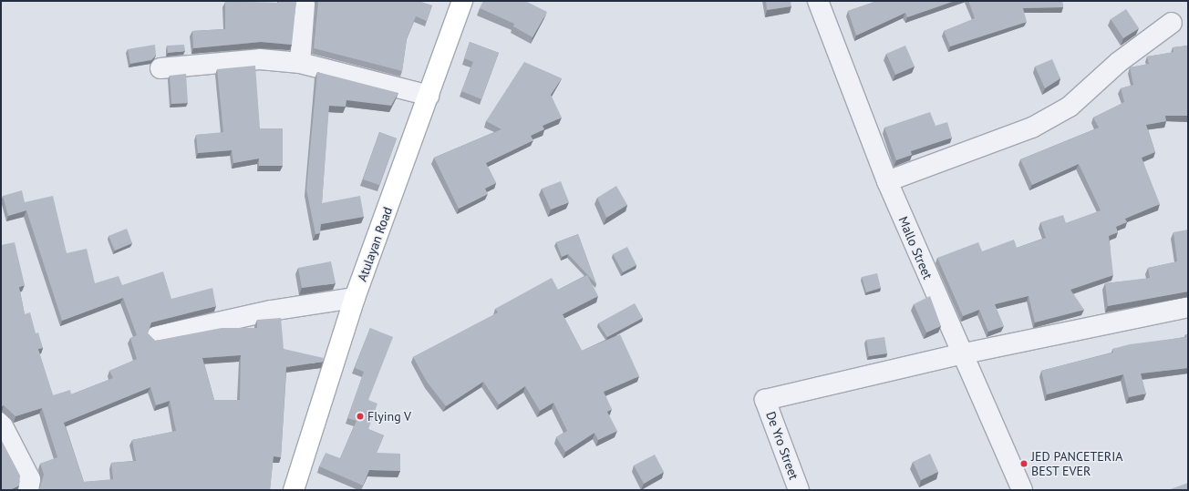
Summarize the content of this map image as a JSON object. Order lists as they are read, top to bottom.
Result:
{
  "streets": {
    "main road": ["Atulayan Road"],
    "street": ["Mallo Street", "De Yro Street"]
  },
  "crossings": [
    ["Mallo Street", "De Yro Street"]
  ],
  "places": ["Flying V", "JED PANCETERIA BEST EVER"]
}
